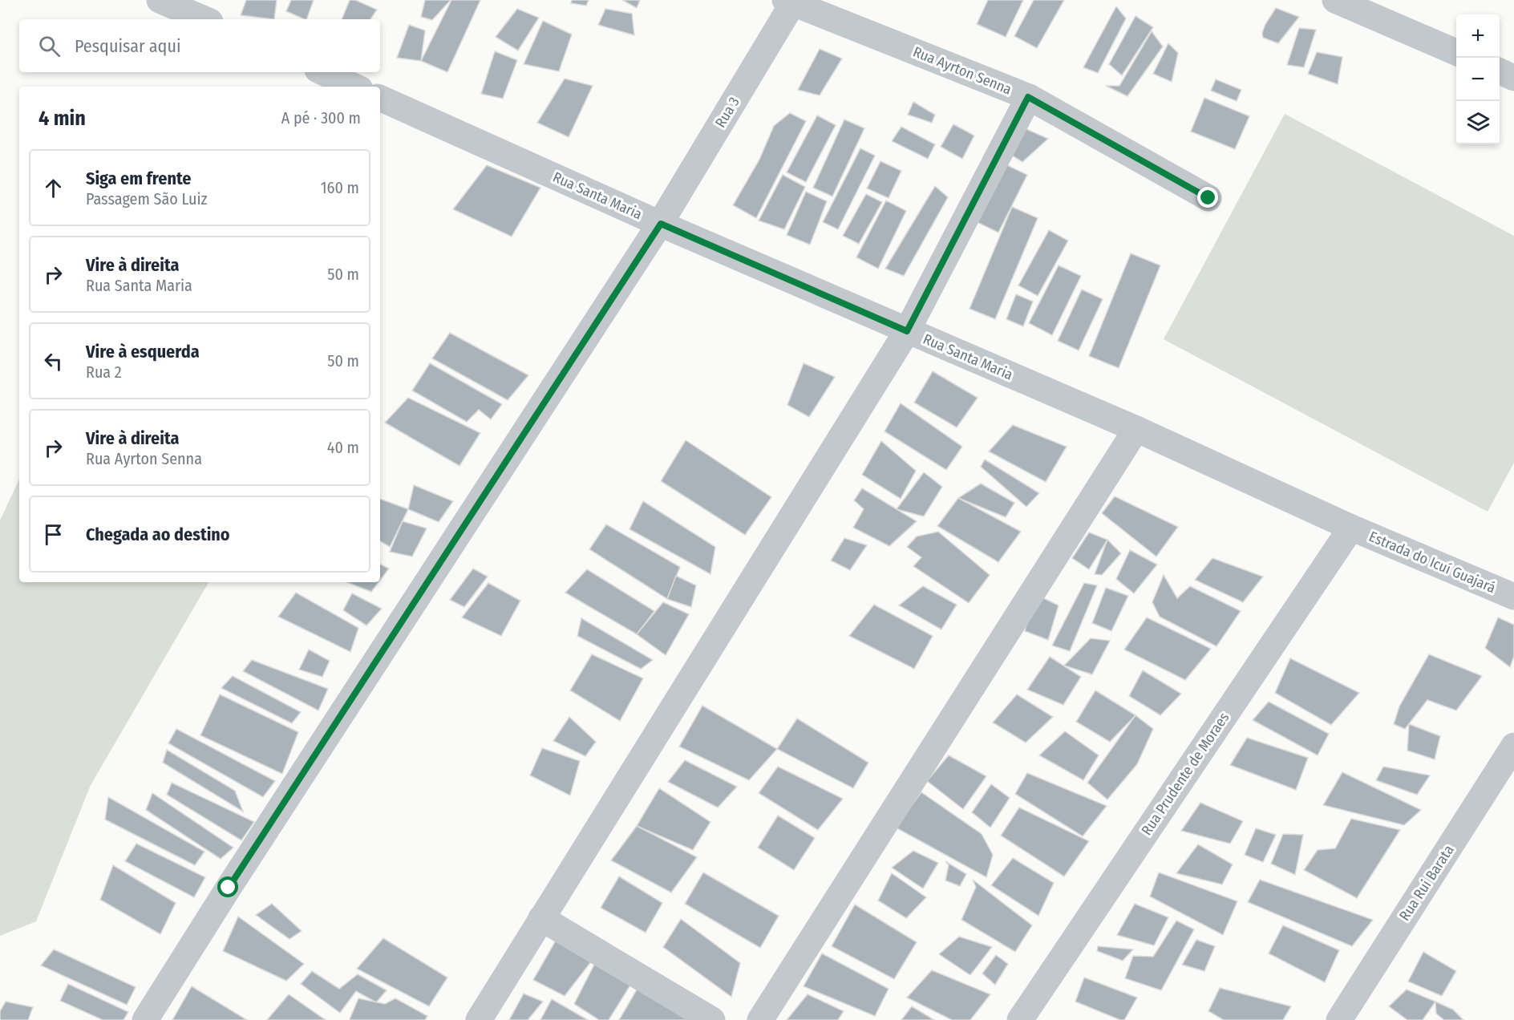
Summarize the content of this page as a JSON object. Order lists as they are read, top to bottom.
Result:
{
  "streets": {
    "street": [
      "Rua Ayrton Senna",
      "Rua 3",
      "Rua Santa Maria",
      "Estrada do Icuí Guajará",
      "Rua Prudente de Moraes",
      "Rua Rui Barata"
    ]
  },
  "crossings": [
    ["Rua Ayrton Senna", "Rua 3"],
    ["Rua 3", "Rua Santa Maria"],
    ["Rua Santa Maria", "Estrada do Icuí Guajará"],
    ["Rua Santa Maria", "Rua Prudente de Moraes"],
    ["Estrada do Icuí Guajará", "Rua Prudente de Moraes"]
  ],
  "page": {
    "map_buttons": ["+", "−"],
    "search": "Pesquisar aqui",
    "heading": ["4 min", "A pé · 300 m"],
    "list": [
      ["Siga em frente", "Passagem São Luiz", "160 m"],
      ["Vire à direita", "Rua Santa Maria", "50 m"],
      ["Vire à esquerda", "Rua 2", "50 m"],
      ["Vire à direita", "Rua Ayrton Senna", "40 m"],
      "Chegada ao destino"
    ]
  }
}
